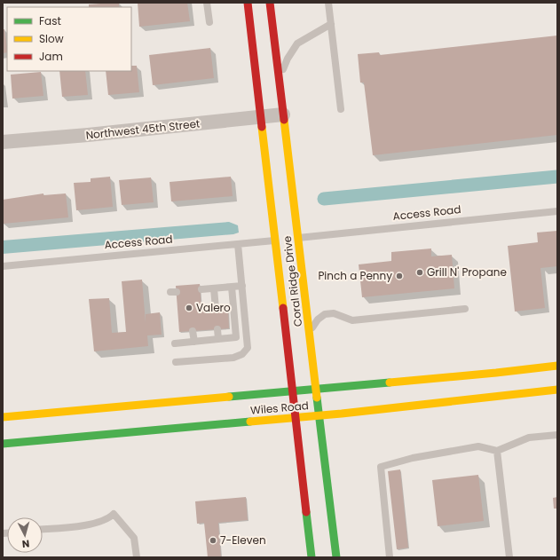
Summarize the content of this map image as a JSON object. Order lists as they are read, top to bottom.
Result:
{
  "streets": {
    "main road": ["Coral Ridge Drive", "Wiles Road"],
    "street": ["Northwest 45th Street"],
    "lane": ["Access Road"]
  },
  "crossings": [
    ["Northwest 45th Street", "Coral Ridge Drive"],
    ["Access Road", "Coral Ridge Drive"],
    ["Coral Ridge Drive", "Wiles Road"]
  ],
  "places": [
    "Grill N' Propane",
    "Pinch a Penny",
    "Valero",
    "7-Eleven"
  ],
  "legend": ["Fast", "Slow", "Jam"],
  "north": "bottom"
}
